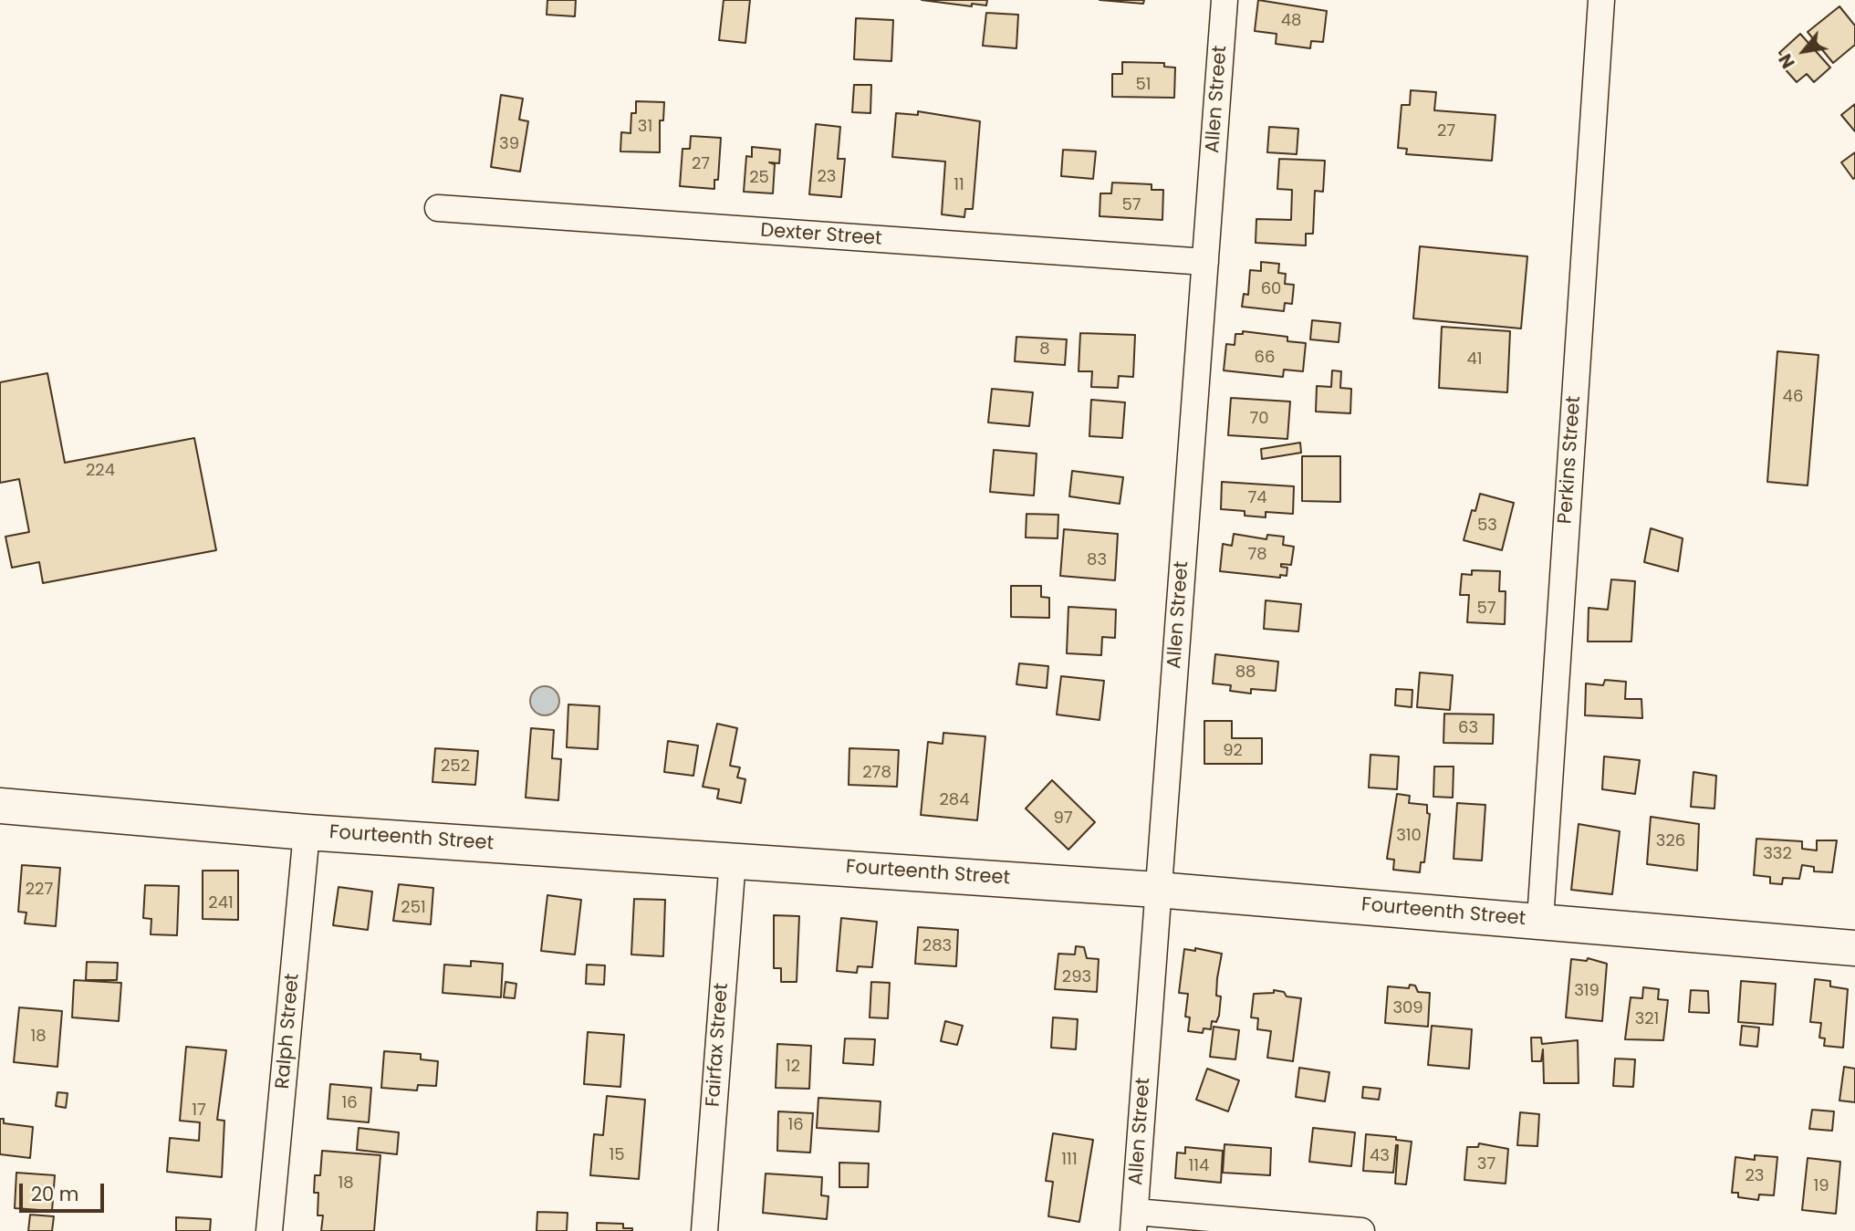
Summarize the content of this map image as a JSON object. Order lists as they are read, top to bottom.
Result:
{
  "streets": {
    "street": [
      "Allen Street",
      "Dexter Street",
      "Perkins Street",
      "Fourteenth Street",
      "Ralph Street",
      "Fairfax Street"
    ]
  },
  "crossings": [
    ["Allen Street", "Dexter Street"],
    ["Allen Street", "Fourteenth Street"],
    ["Perkins Street", "Fourteenth Street"],
    ["Fourteenth Street", "Ralph Street"],
    ["Fourteenth Street", "Fairfax Street"]
  ],
  "house_numbers": [
    "48",
    "51",
    "31",
    "27",
    "39",
    "27",
    "23",
    "25",
    "11",
    "57",
    "60",
    "8",
    "66",
    "41",
    "46",
    "70",
    "224",
    "74",
    "53",
    "78",
    "83",
    "57",
    "88",
    "63",
    "92",
    "252",
    "278",
    "284",
    "97",
    "310",
    "326",
    "332",
    "227",
    "241",
    "251",
    "283",
    "293",
    "319",
    "309",
    "321",
    "18",
    "12",
    "16",
    "17",
    "16",
    "15",
    "43",
    "111",
    "37",
    "114",
    "23",
    "18",
    "19"
  ],
  "scale_bar": "20 m",
  "north": "bottom left"
}
